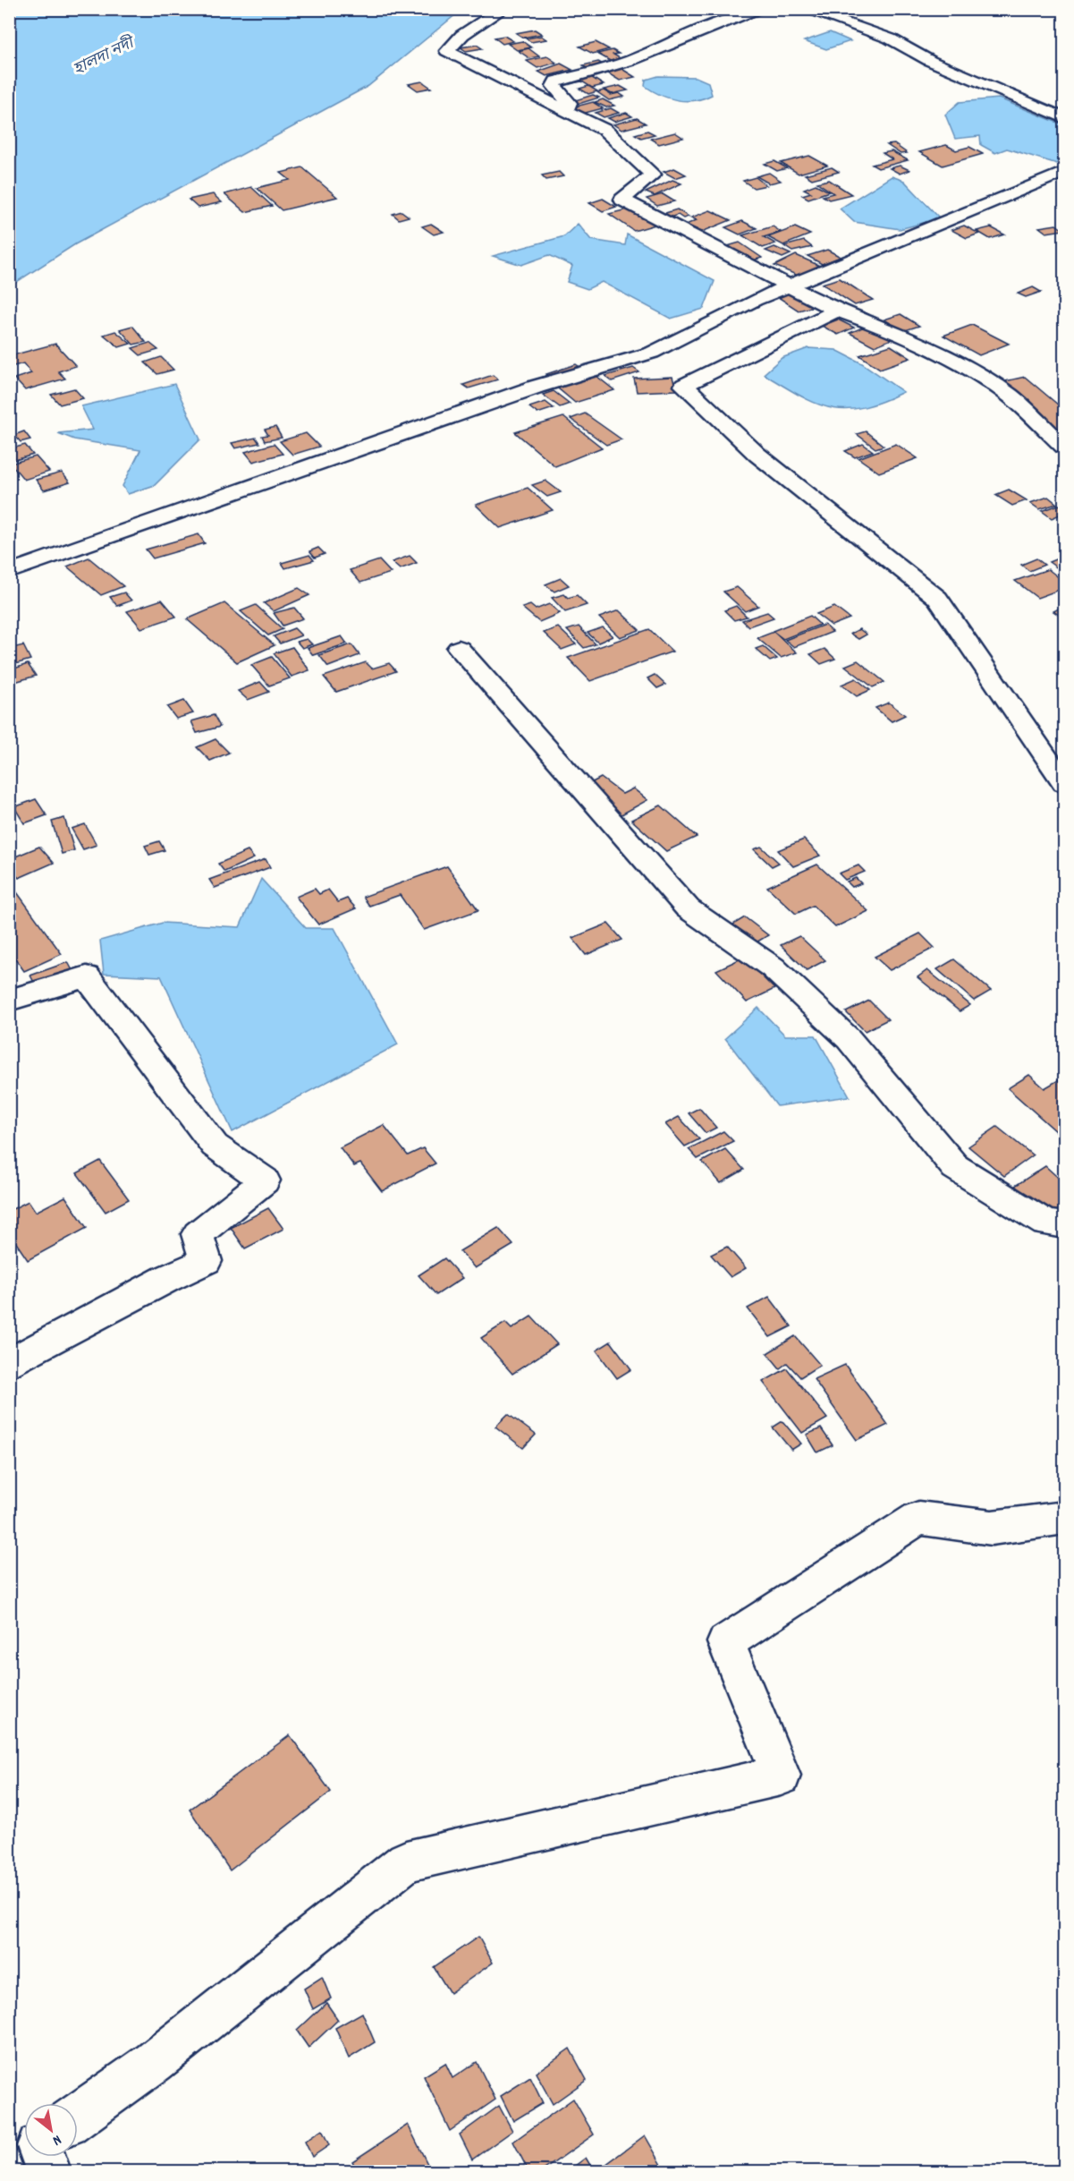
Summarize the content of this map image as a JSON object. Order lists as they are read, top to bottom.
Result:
{
  "water": ["হালদা নদী"],
  "north": "bottom right"
}
